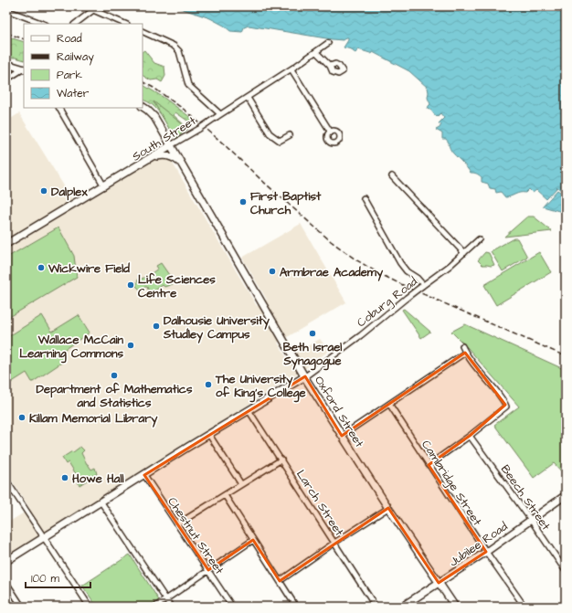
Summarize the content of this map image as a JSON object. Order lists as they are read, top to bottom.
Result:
{
  "streets": {
    "main road": ["South Street", "Oxford Street", "Jubilee Road"],
    "street": [
      "Coburg Road",
      "Cambridge Street",
      "Beech Street",
      "Larch Street",
      "Chestnut Street"
    ]
  },
  "crossings": [
    ["South Street", "Oxford Street"],
    ["Coburg Road", "Oxford Street"],
    ["Oxford Street", "Jubilee Road"],
    ["Cambridge Street", "Jubilee Road"],
    ["Beech Street", "Jubilee Road"]
  ],
  "places": [
    "Dalplex",
    "First Baptist Church",
    "Wickwire Field",
    "Armbrae Academy",
    "Life Sciences Centre",
    "Dalhousie University Studley Campus",
    "Beth Israel Synagogue",
    "Wallace McCain Learning Commons",
    "Department of Mathematics and Statistics",
    "The University of King's College",
    "Killam Memorial Library",
    "Howe Hall"
  ],
  "legend": [
    "Road",
    "Railway",
    "Park",
    "Water"
  ],
  "scale_bar": "100 m"
}
